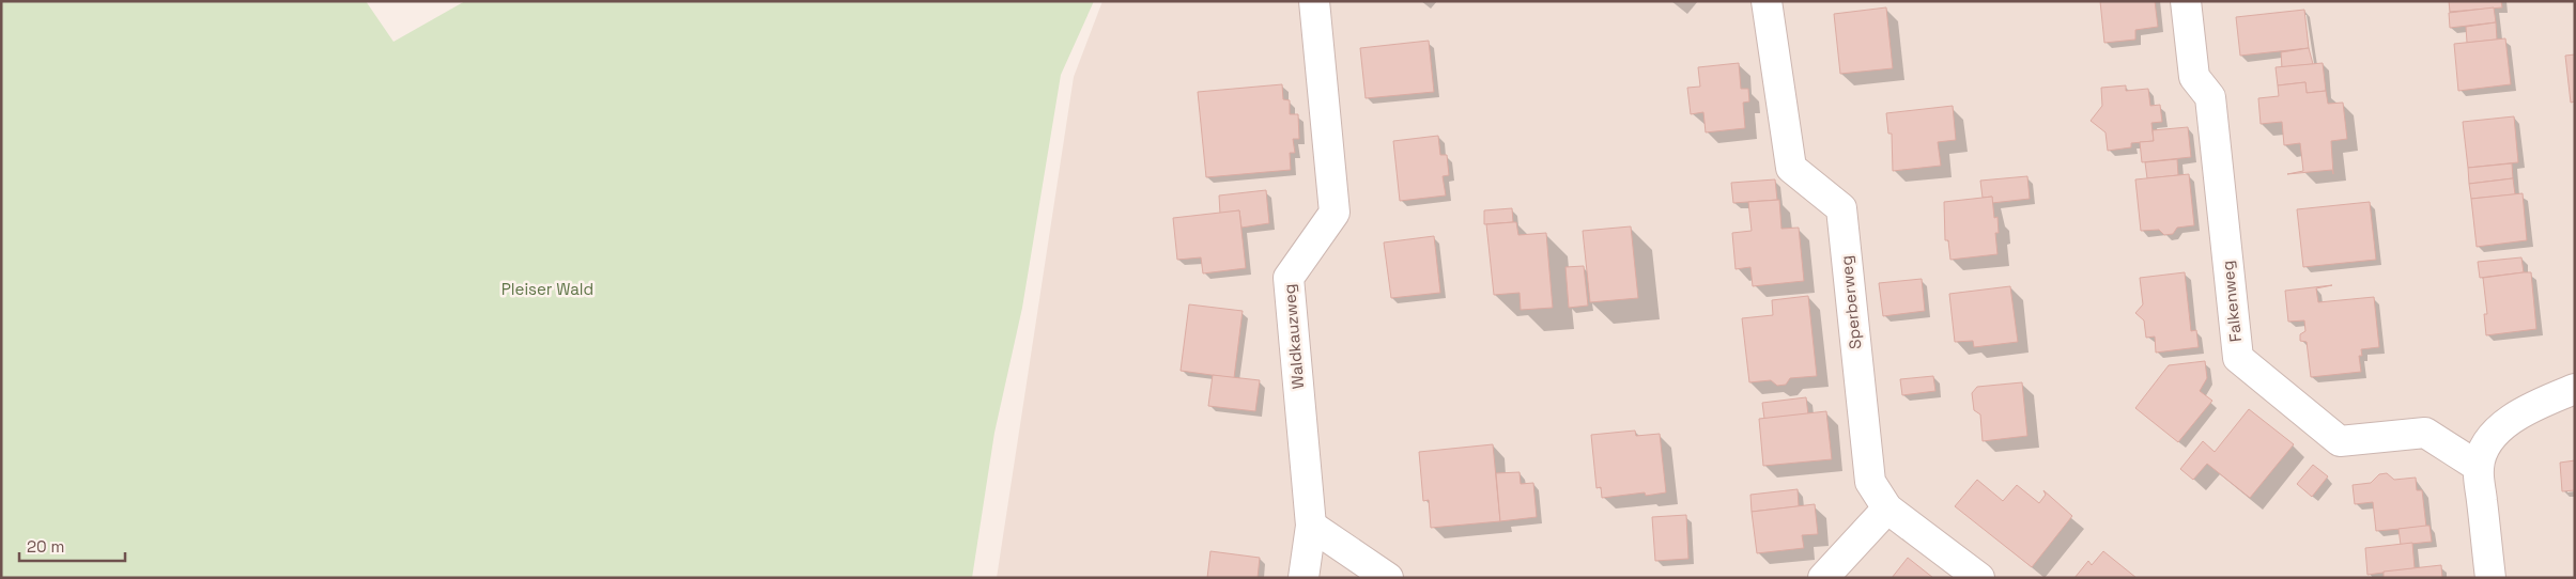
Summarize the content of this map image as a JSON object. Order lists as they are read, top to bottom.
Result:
{
  "streets": {
    "street": ["Falkenweg", "Sperberweg", "Waldkauzweg"]
  },
  "parks": ["Pleiser Wald"],
  "scale_bar": "20 m"
}
